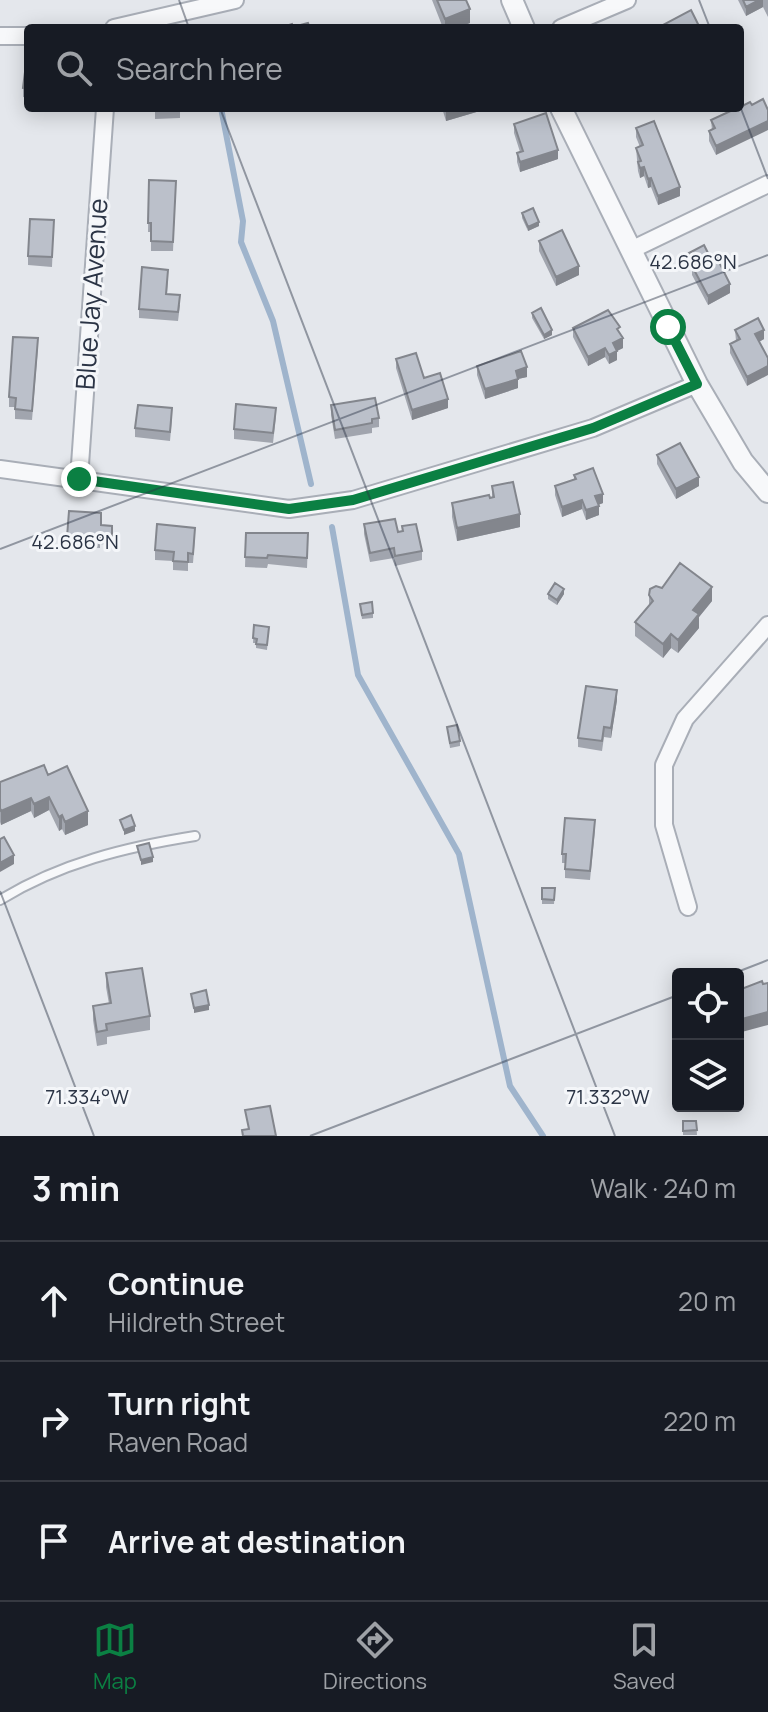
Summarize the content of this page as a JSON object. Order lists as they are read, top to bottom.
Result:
{
  "streets": {
    "street": ["Blue Jay Avenue"]
  },
  "page": {
    "search": "Search here",
    "heading": ["3 min", "Walk · 240 m"],
    "list": [
      ["Continue", "Hildreth Street", "20 m"],
      ["Turn right", "Raven Road", "220 m"],
      "Arrive at destination"
    ],
    "nav": ["Map", "Directions", "Saved"]
  },
  "coordinates": ["42.686°N", "71.334°W", "71.332°W"]
}
